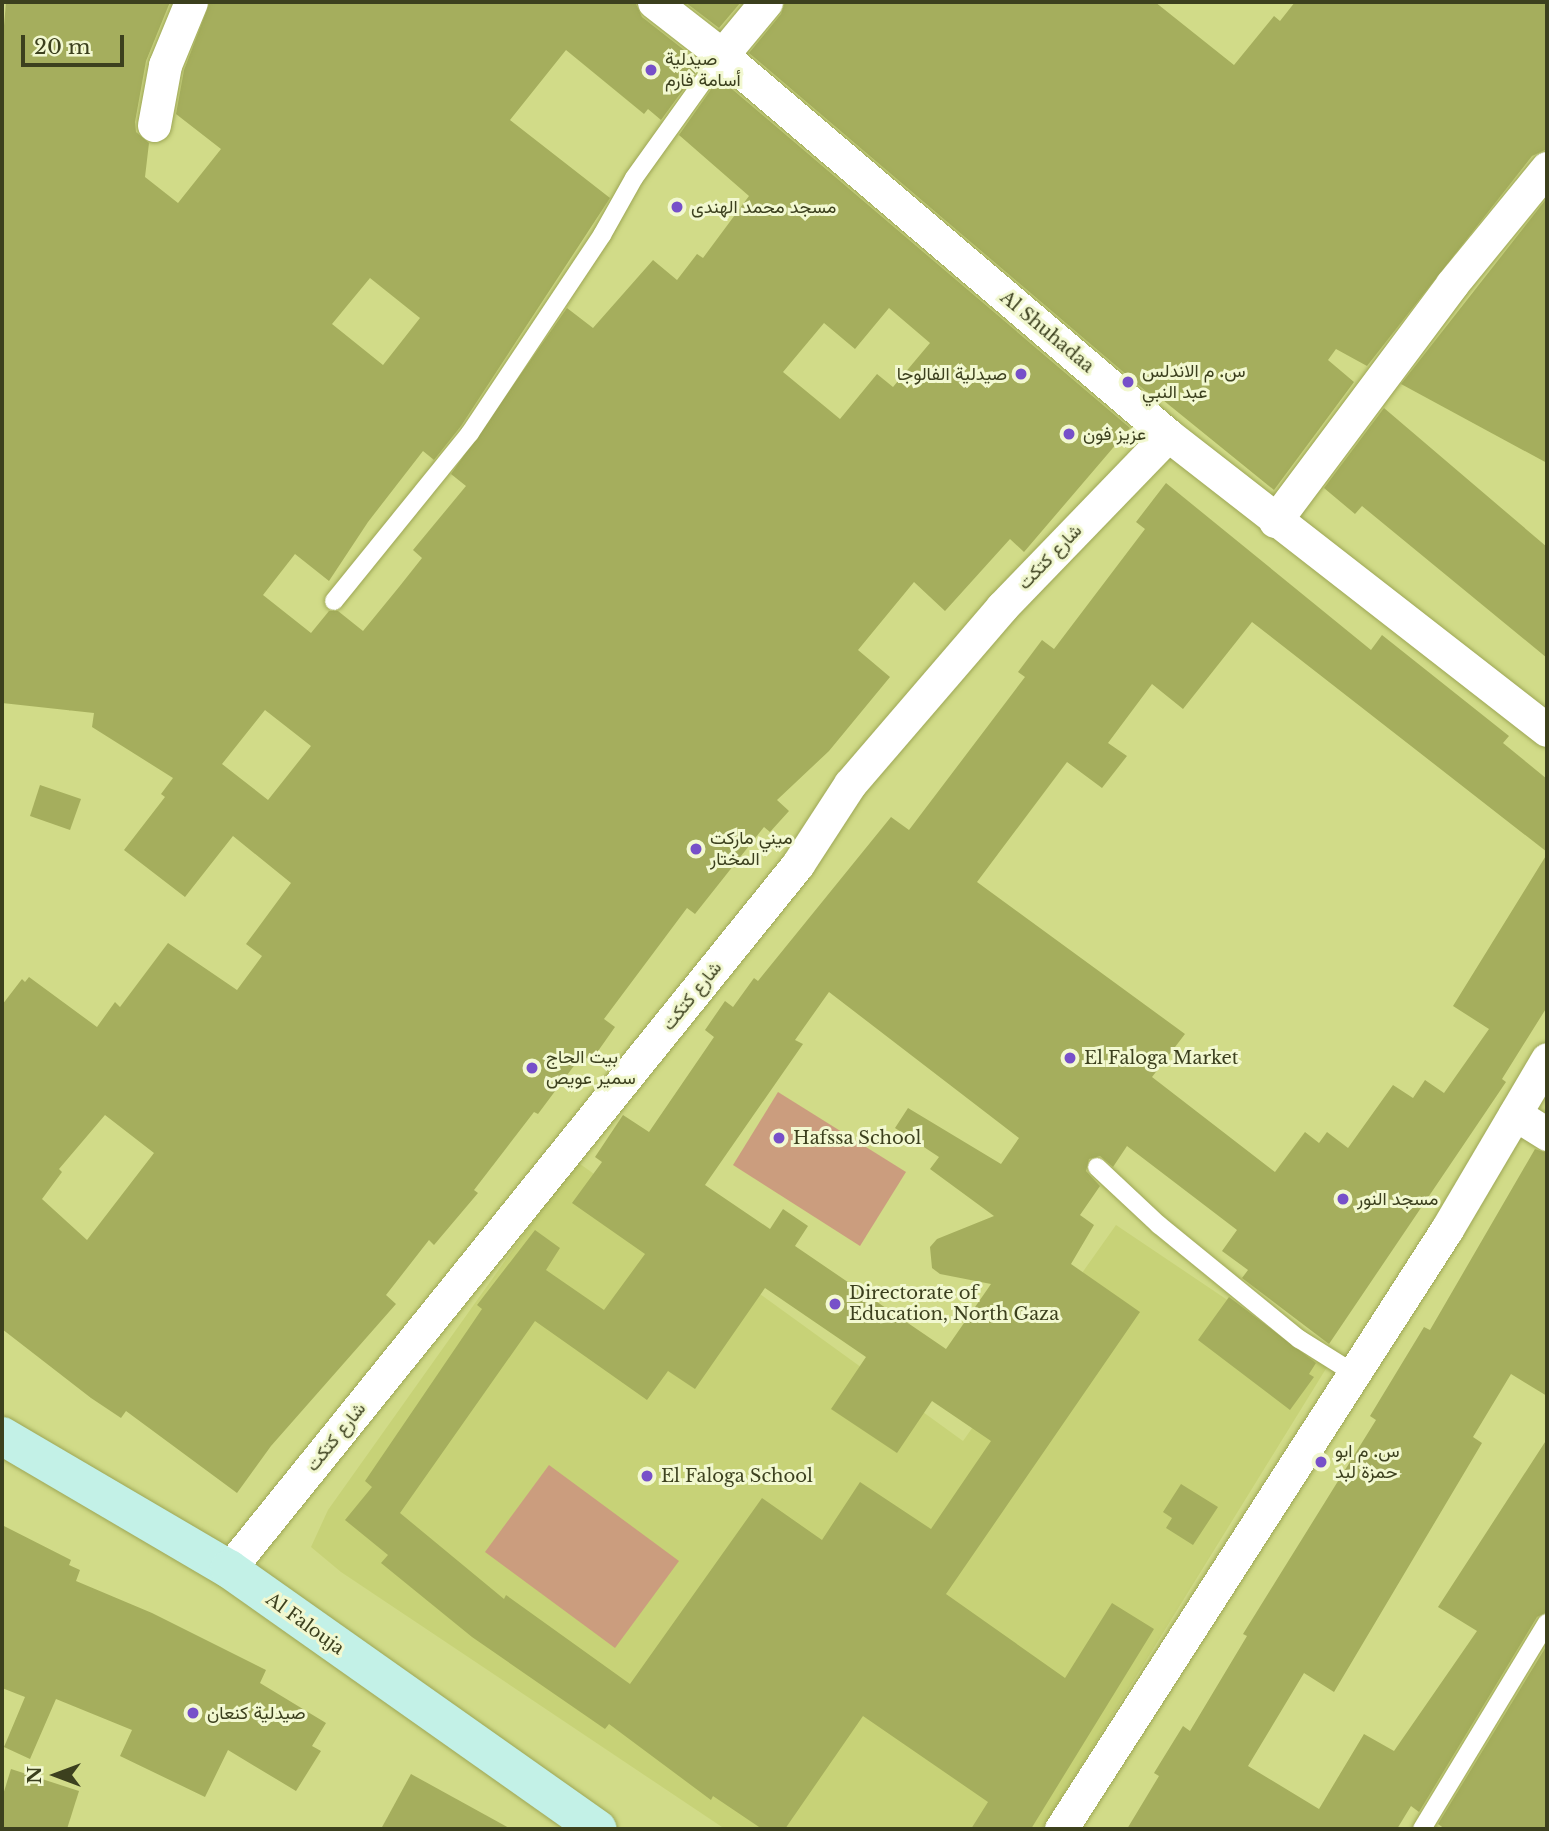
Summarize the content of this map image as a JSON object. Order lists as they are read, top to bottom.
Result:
{
  "streets": {
    "main road": ["Al Falouja"],
    "street": ["Al Shuhadaa", "شارع كتكت"]
  },
  "crossings": [
    ["Al Shuhadaa", "شارع كتكت"],
    ["شارع كتكت", "Al Falouja"]
  ],
  "places": [
    "صيدلية أسامة فارم",
    "مسجد محمد الهندى",
    "صيدلية الفالوجا",
    "س. م الاندلس عبد النبي",
    "عزيز فون",
    "ميني ماركت المختار",
    "El Faloga Market",
    "بيت الحاج سمير عويص",
    "Hafssa School",
    "مسجد النور",
    "Directorate of Education, North Gaza",
    "س. م ابو حمزة لبد",
    "El Faloga School",
    "صيدلية كنعان"
  ],
  "scale_bar": "20 m",
  "north": "left"
}
